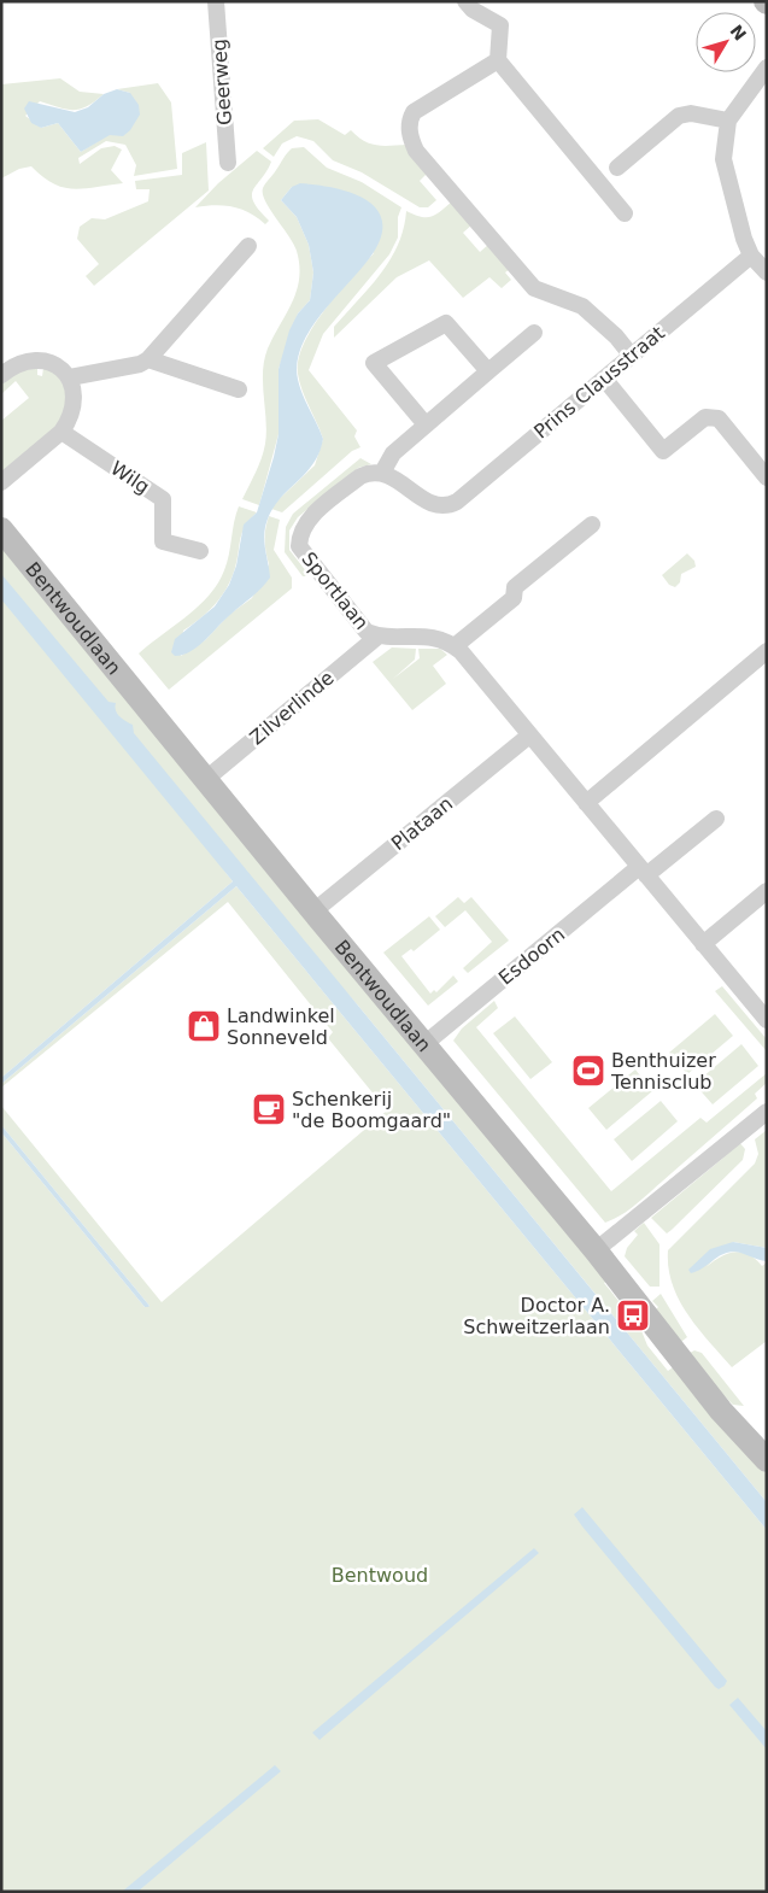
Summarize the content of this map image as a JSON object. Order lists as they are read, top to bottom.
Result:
{
  "streets": {
    "main road": ["Bentwoudlaan"],
    "street": [
      "Geerweg",
      "Prins Clausstraat",
      "Wilg",
      "Sportlaan",
      "Zilverlinde",
      "Plataan",
      "Esdoorn"
    ]
  },
  "crossings": [
    ["Prins Clausstraat", "Sportlaan"],
    ["Sportlaan", "Zilverlinde"],
    ["Bentwoudlaan", "Zilverlinde"],
    ["Bentwoudlaan", "Plataan"],
    ["Bentwoudlaan", "Esdoorn"]
  ],
  "parks": ["Bentwoud"],
  "places": {
    "shop": ["Landwinkel Sonneveld"],
    "sports": ["Benthuizer Tennisclub"],
    "cafe": ["Schenkerij \"de Boomgaard\""],
    "bus stop": ["Doctor A. Schweitzerlaan"]
  },
  "north": "top right"
}
